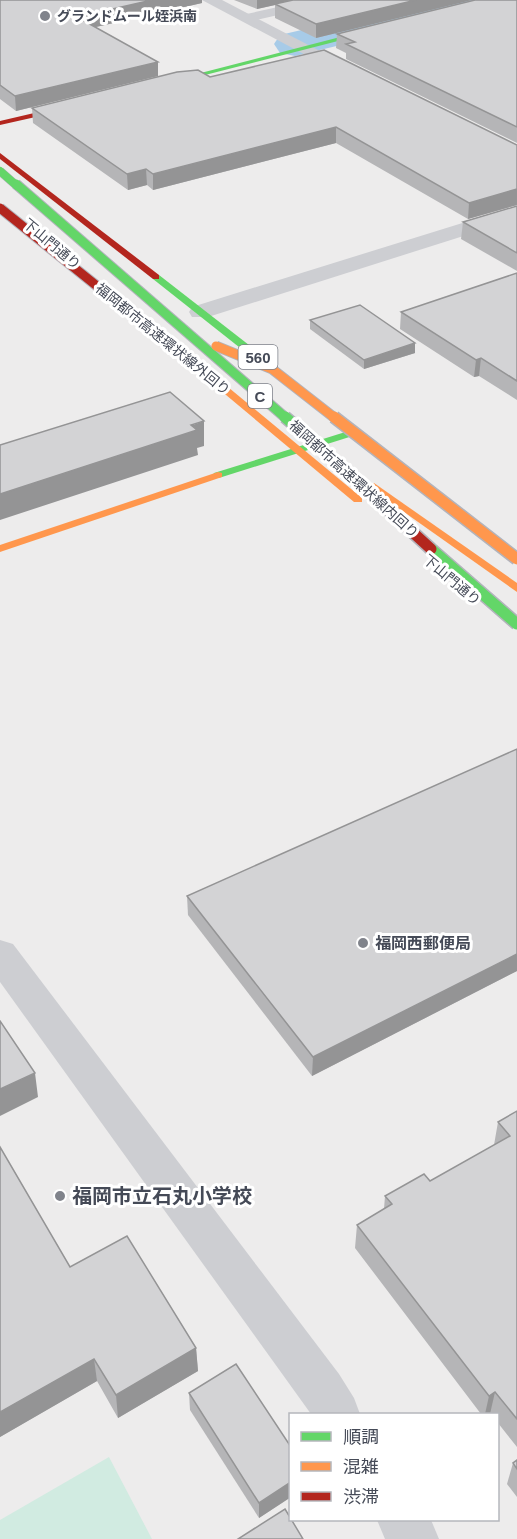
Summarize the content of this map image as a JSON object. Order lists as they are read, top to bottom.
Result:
{
  "streets": {
    "main road": [
      "下山門通り",
      "福岡都市高速環状線外回り",
      "560",
      "C",
      "福岡都市高速環状線内回り"
    ]
  },
  "crossings": [
    ["下山門通り", "福岡都市高速環状線外回り"]
  ],
  "places": ["グランドムール姪浜南", "福岡西郵便局", "福岡市立石丸小学校"],
  "legend": ["順調", "混雑", "渋滞"]
}
